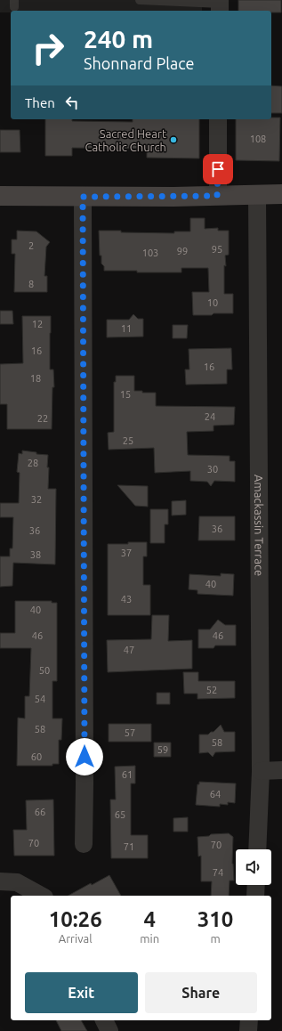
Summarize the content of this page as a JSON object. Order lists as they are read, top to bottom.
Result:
{
  "streets": {
    "street": ["Amackassin Terrace"]
  },
  "places": ["Sacred Heart Catholic Church"],
  "house_numbers": [
    "108",
    "2",
    "95",
    "99",
    "103",
    "8",
    "10",
    "12",
    "11",
    "16",
    "16",
    "18",
    "15",
    "24",
    "22",
    "25",
    "28",
    "30",
    "32",
    "36",
    "36",
    "37",
    "38",
    "40",
    "43",
    "40",
    "46",
    "46",
    "47",
    "50",
    "52",
    "54",
    "58",
    "57",
    "58",
    "59",
    "60",
    "61",
    "64",
    "66",
    "65",
    "70",
    "70",
    "71",
    "74"
  ],
  "page": {
    "turn": ["240 m", "Shonnard Place"],
    "then": "Then",
    "eta": [
      "10:26",
      "Arrival",
      "4",
      "min",
      "310",
      "m"
    ],
    "buttons": ["Exit", "Share"]
  }
}
